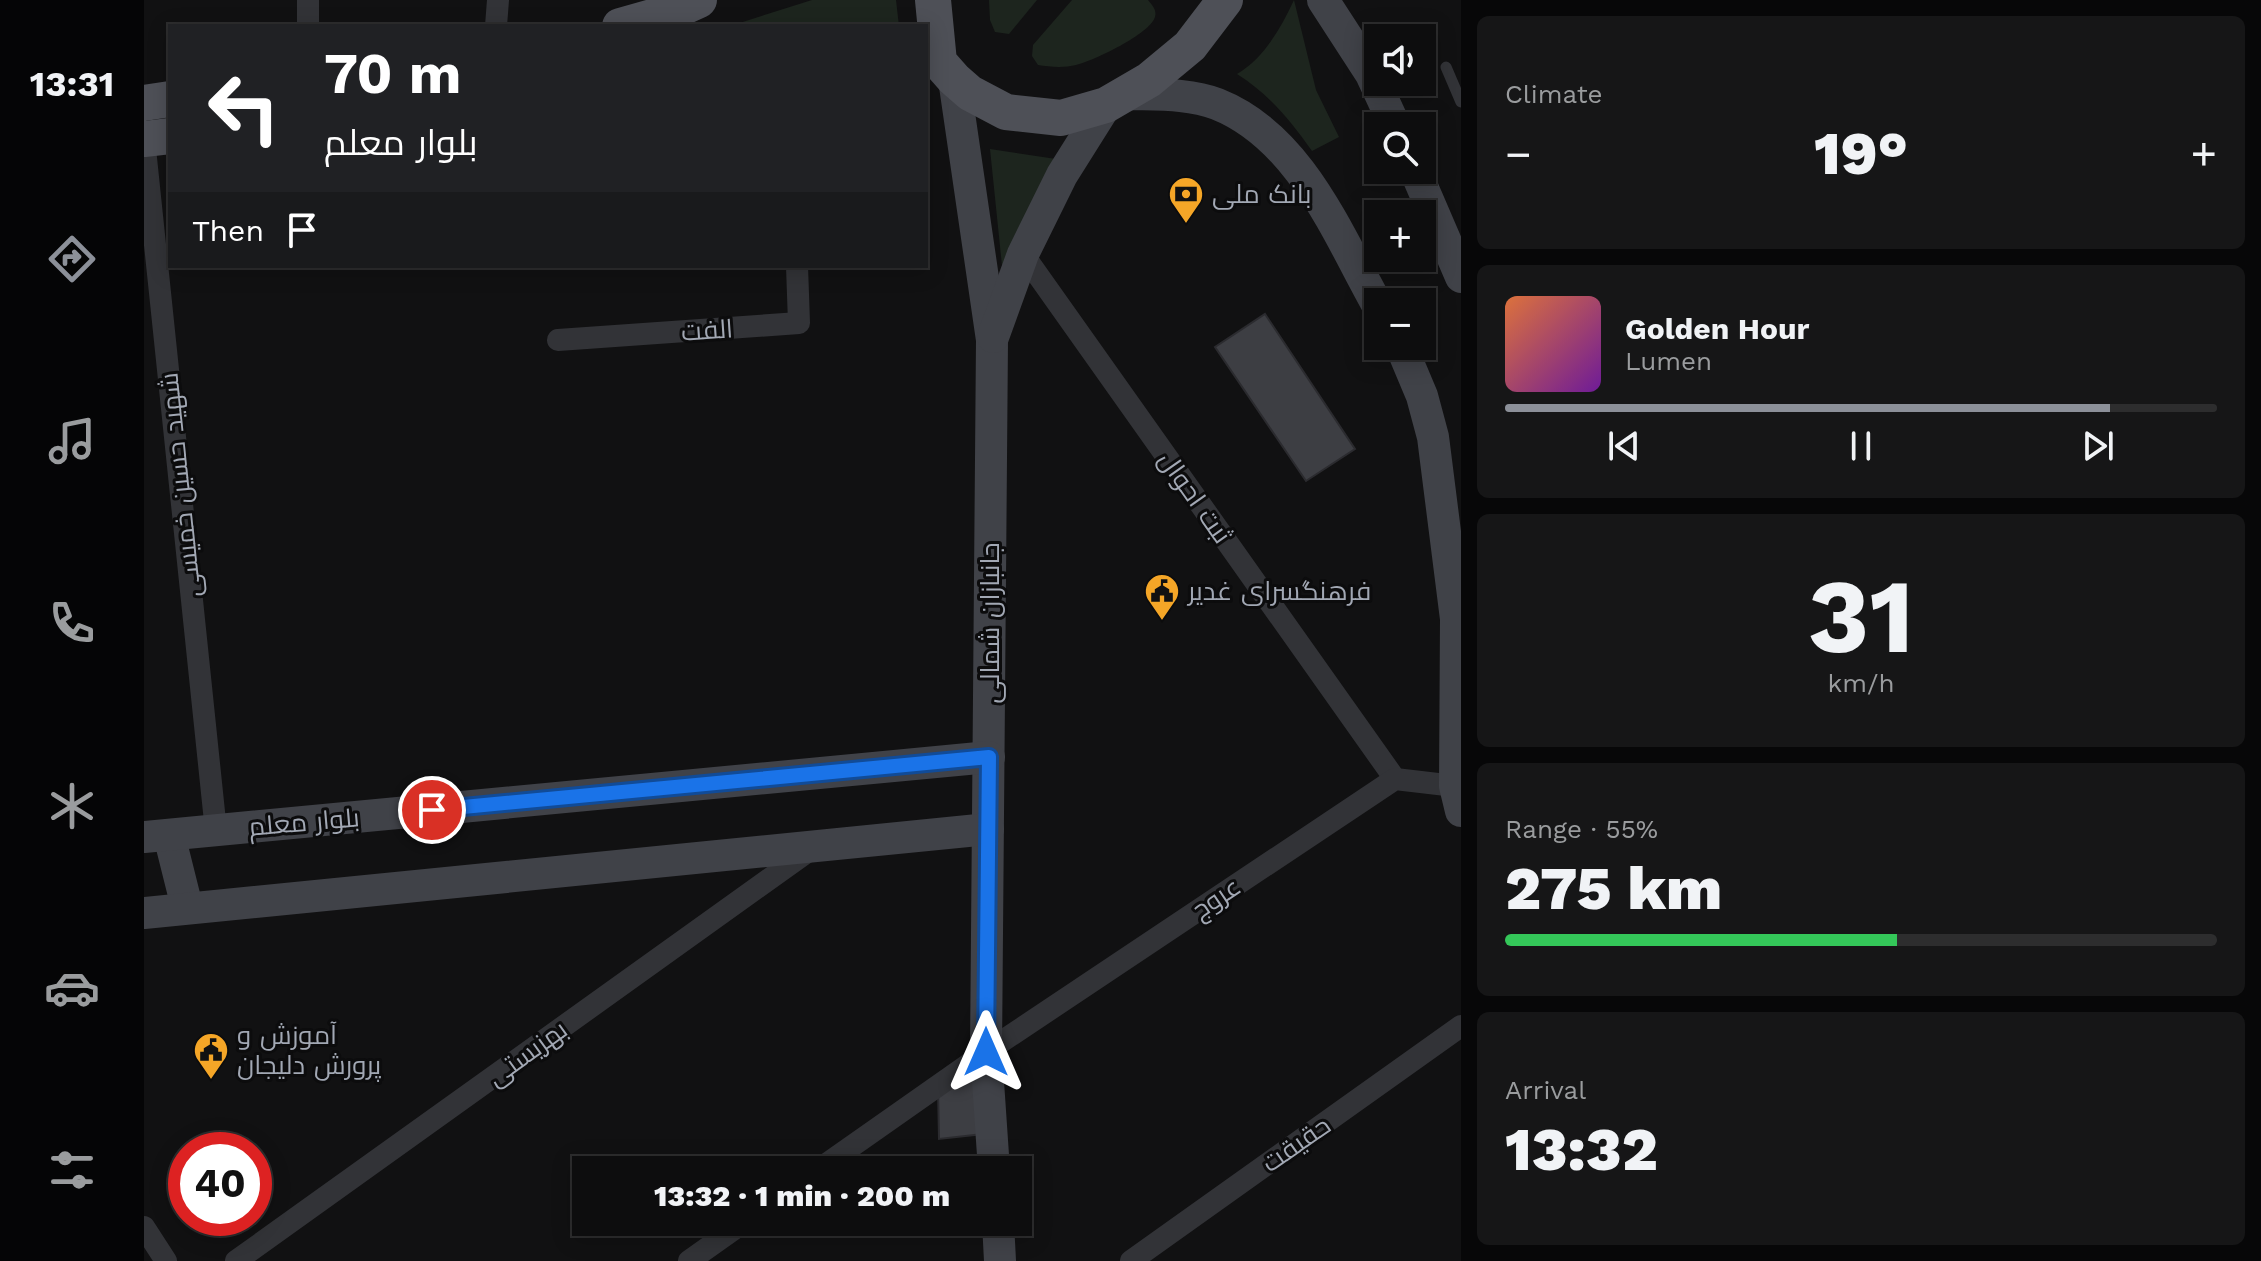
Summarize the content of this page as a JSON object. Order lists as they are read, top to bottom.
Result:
{
  "streets": {
    "street": [
      "الفت",
      "شهید حسین خمیسی",
      "ثبت احوال",
      "جانبازان شمالی",
      "بلوار معلم",
      "عروج",
      "بهزیستی",
      "حقیقت"
    ]
  },
  "crossings": [
    ["شهید حسین خمیسی", "بلوار معلم"],
    ["ثبت احوال", "عروج"],
    ["جانبازان شمالی", "بلوار معلم"],
    ["جانبازان شمالی", "عروج"]
  ],
  "places": {
    "bank": ["بانک ملی"],
    "public building": ["فرهنگسرای غدیر", "آموزش و پرورش دلیجان"]
  },
  "page": {
    "tabs": "13:31",
    "tile": [
      "Climate",
      ["31", "km/h"],
      ["Range · 55%", "275 km"],
      ["Arrival", "13:32"]
    ],
    "map_buttons": ["+", "−"],
    "turn": ["70 m", "بلوار معلم"],
    "heat": ["−", "19°", "+"],
    "then": "Then",
    "song": ["Golden Hour", "Lumen"],
    "limit": "40",
    "trip": "13:32 · 1 min · 200 m"
  }
}
